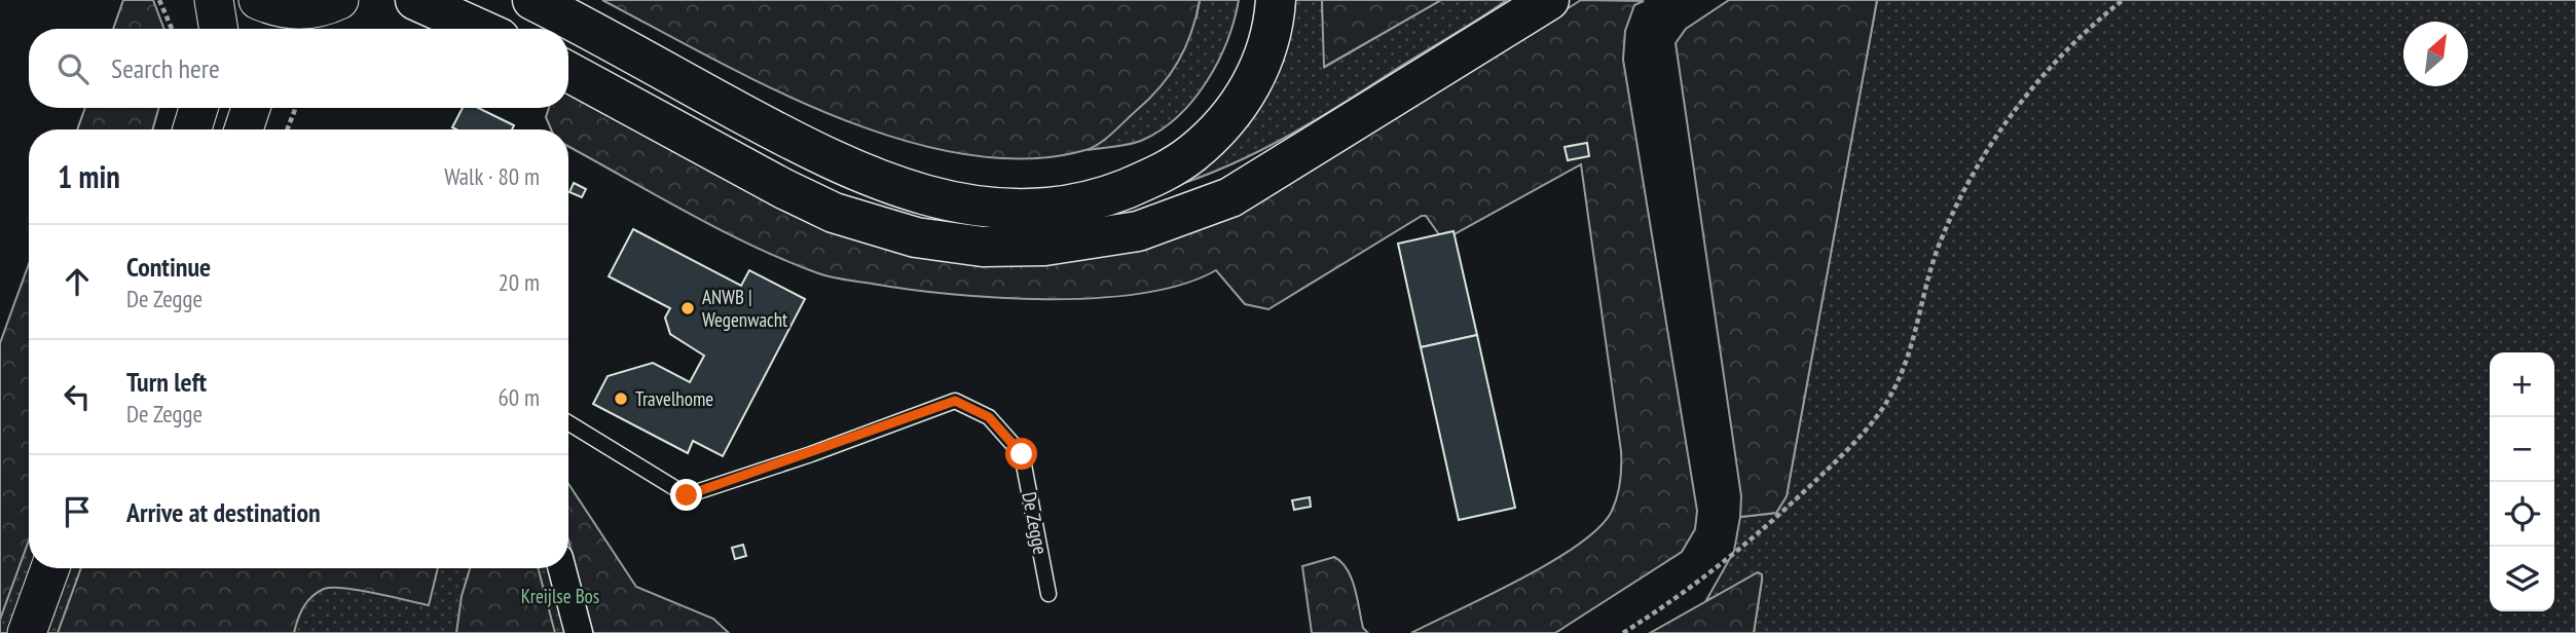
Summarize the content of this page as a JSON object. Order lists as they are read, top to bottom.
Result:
{
  "streets": {
    "lane": ["De Zegge"]
  },
  "parks": ["Kreijlse Bos"],
  "places": ["ANWB | Wegenwacht", "Travelhome"],
  "north": "top right",
  "page": {
    "search": "Search here",
    "heading": ["1 min", "Walk · 80 m"],
    "list": [
      ["Continue", "De Zegge", "20 m"],
      ["Turn left", "De Zegge", "60 m"],
      "Arrive at destination"
    ],
    "map_buttons": ["+", "−"]
  }
}
